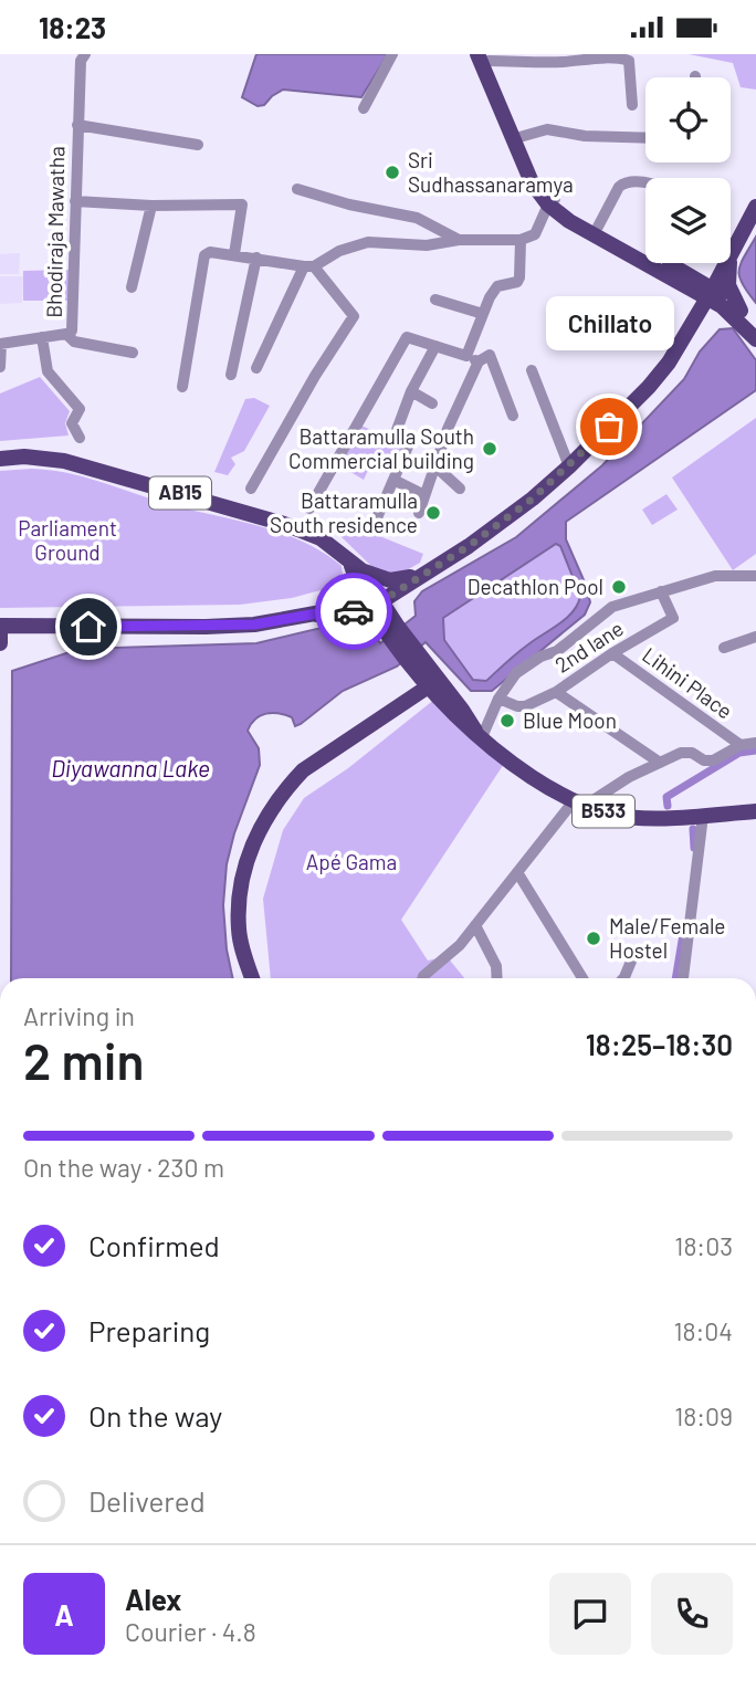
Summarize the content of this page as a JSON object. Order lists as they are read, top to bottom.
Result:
{
  "streets": {
    "main road": ["AB15", "B533"],
    "street": ["Bhodiraja Mawatha", "2nd lane", "Lihini Place"]
  },
  "crossings": [
    ["2nd lane", "Lihini Place"]
  ],
  "water": ["Diyawanna Lake"],
  "parks": ["Parliament Ground", "Apé Gama"],
  "places": [
    "Sri Sudhassanaramya",
    "Chillato",
    "Battaramulla South Commercial building",
    "Battaramulla South residence",
    "Decathlon Pool",
    "Blue Moon",
    "Male/Female Hostel"
  ],
  "page": {
    "status": "18:23",
    "bubble": "Chillato",
    "heading": ["2 min", "Arriving in", "18:25–18:30"],
    "panel": ["Alex", "Courier · 4.8"],
    "bar": "On the way · 230 m",
    "list": [
      ["Confirmed", "18:03"],
      ["Preparing", "18:04"],
      ["On the way", "18:09"],
      "Delivered"
    ],
    "round": "A"
  }
}
